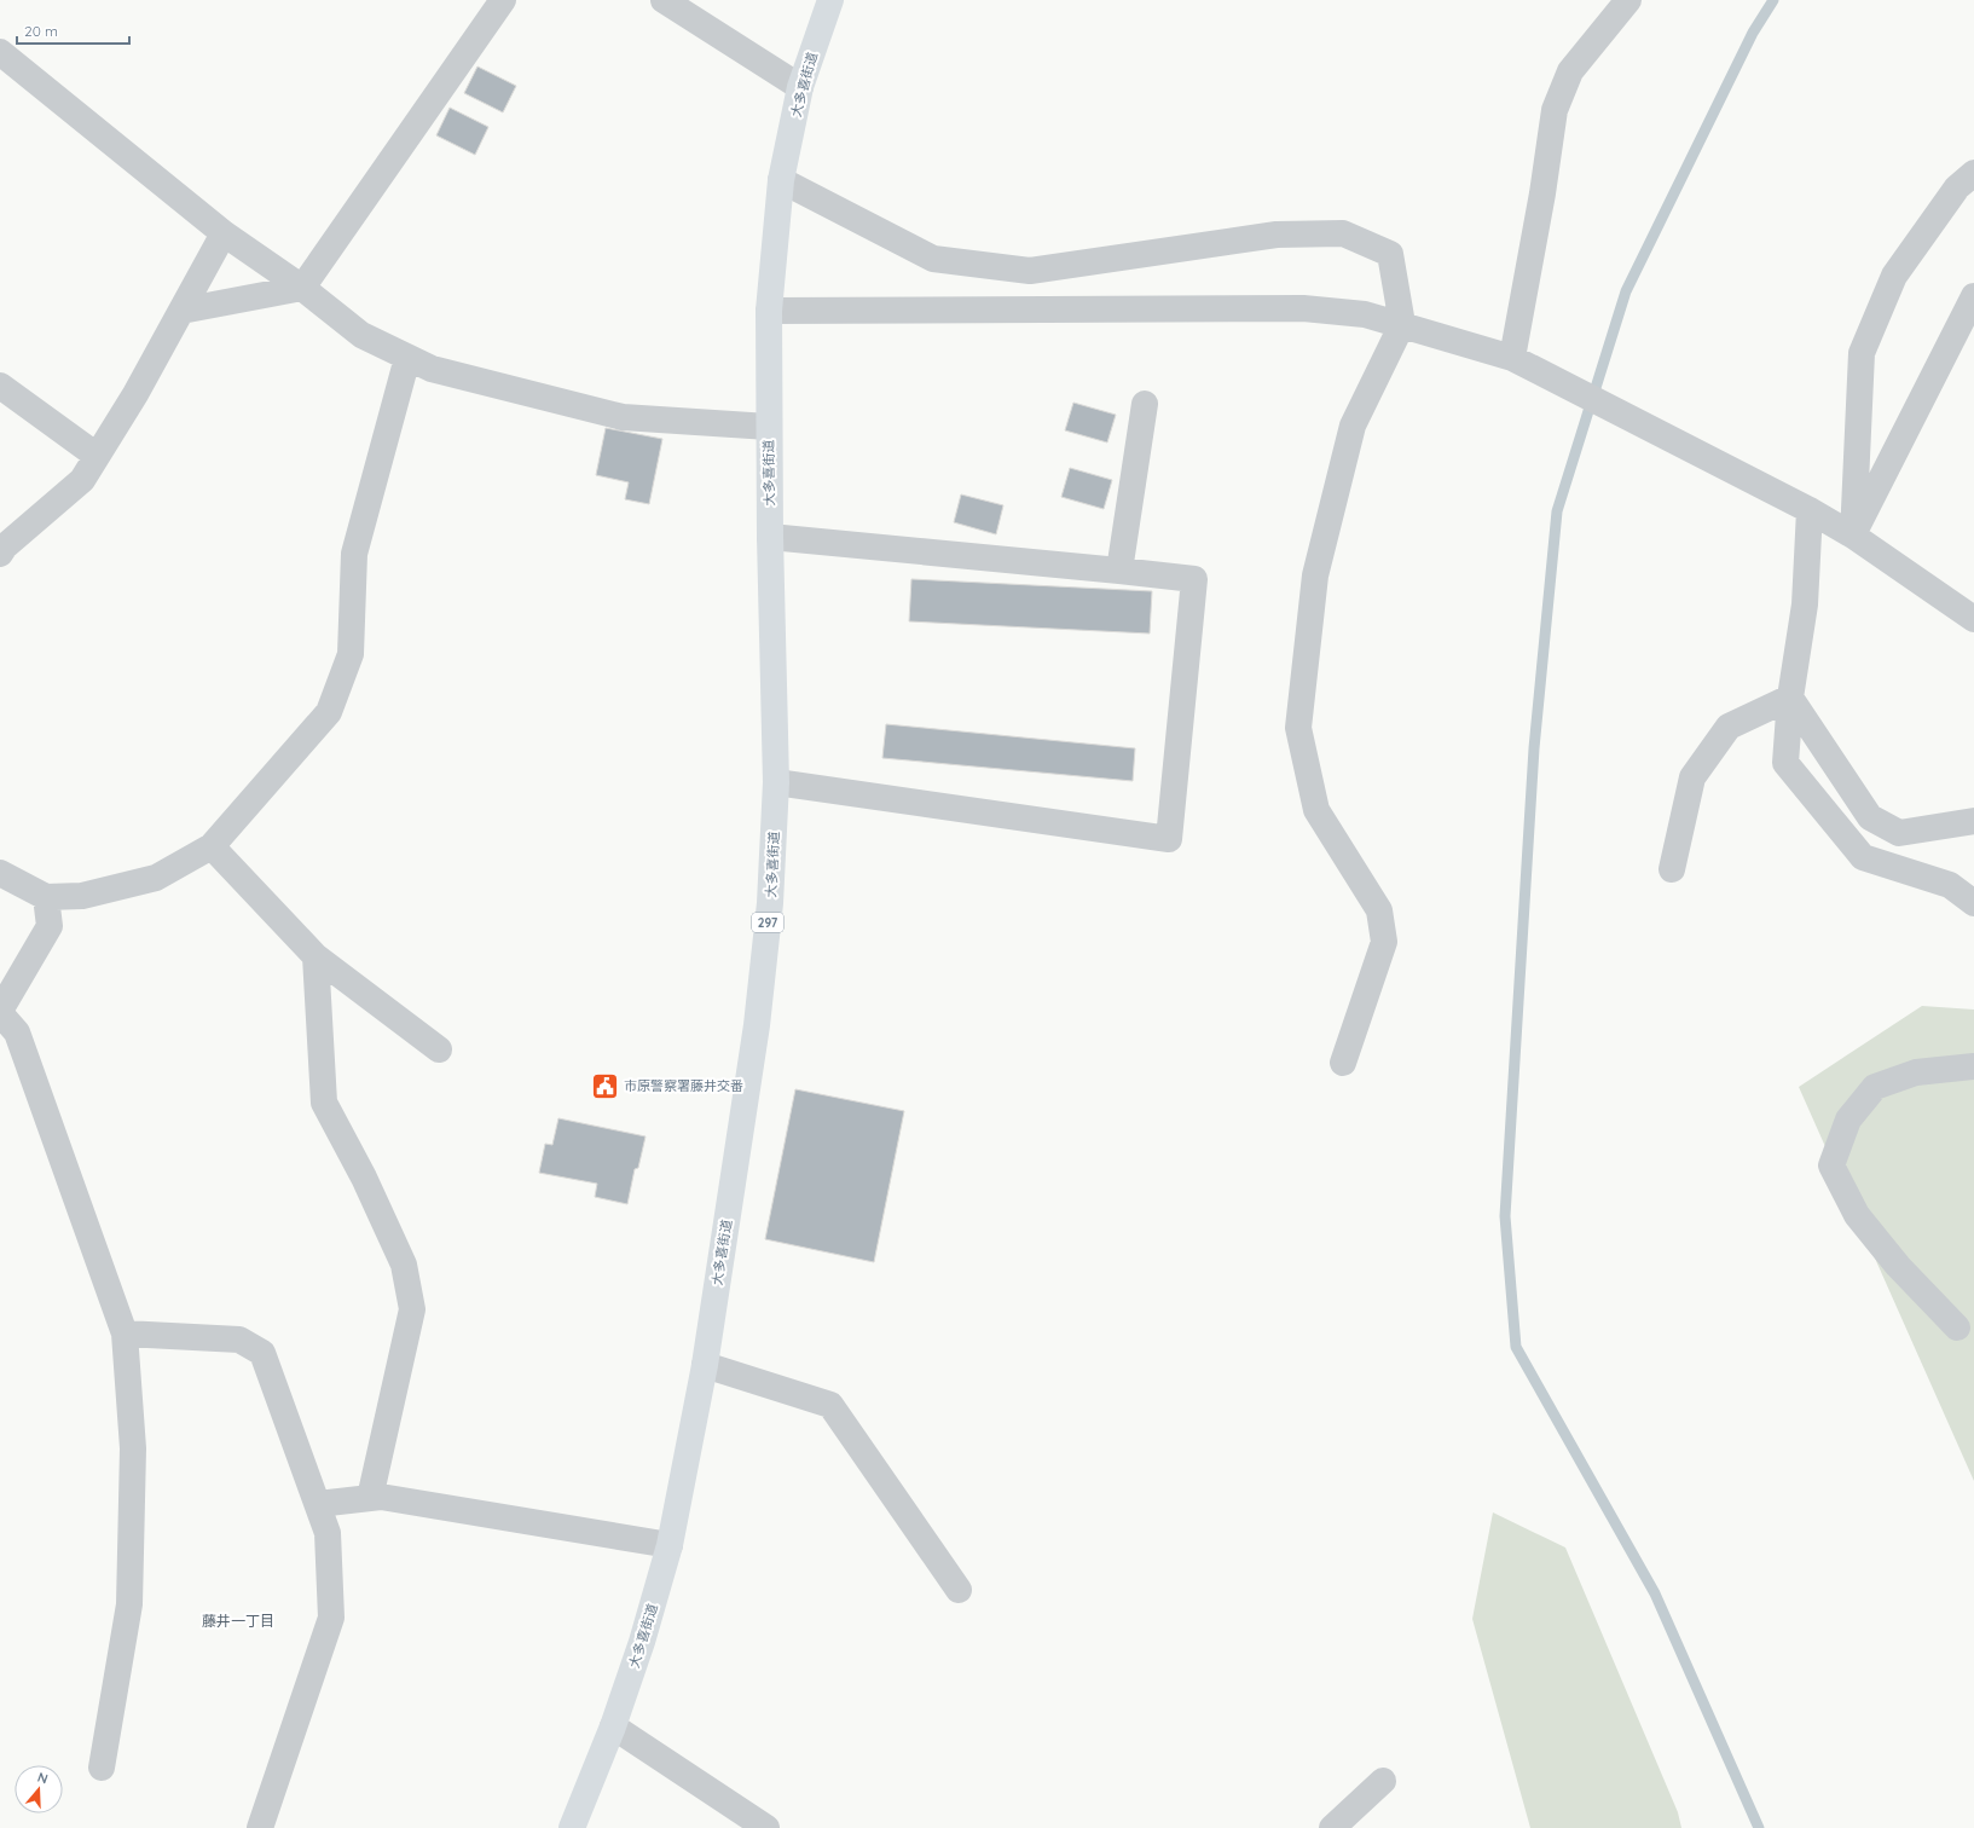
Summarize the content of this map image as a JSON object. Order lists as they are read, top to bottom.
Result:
{
  "streets": {
    "highway": ["大多喜街道", "297"]
  },
  "districts": ["藤井一丁目"],
  "places": {
    "public building": ["市原警察署藤井交番"]
  },
  "scale_bar": "20 m",
  "north": "top"
}
